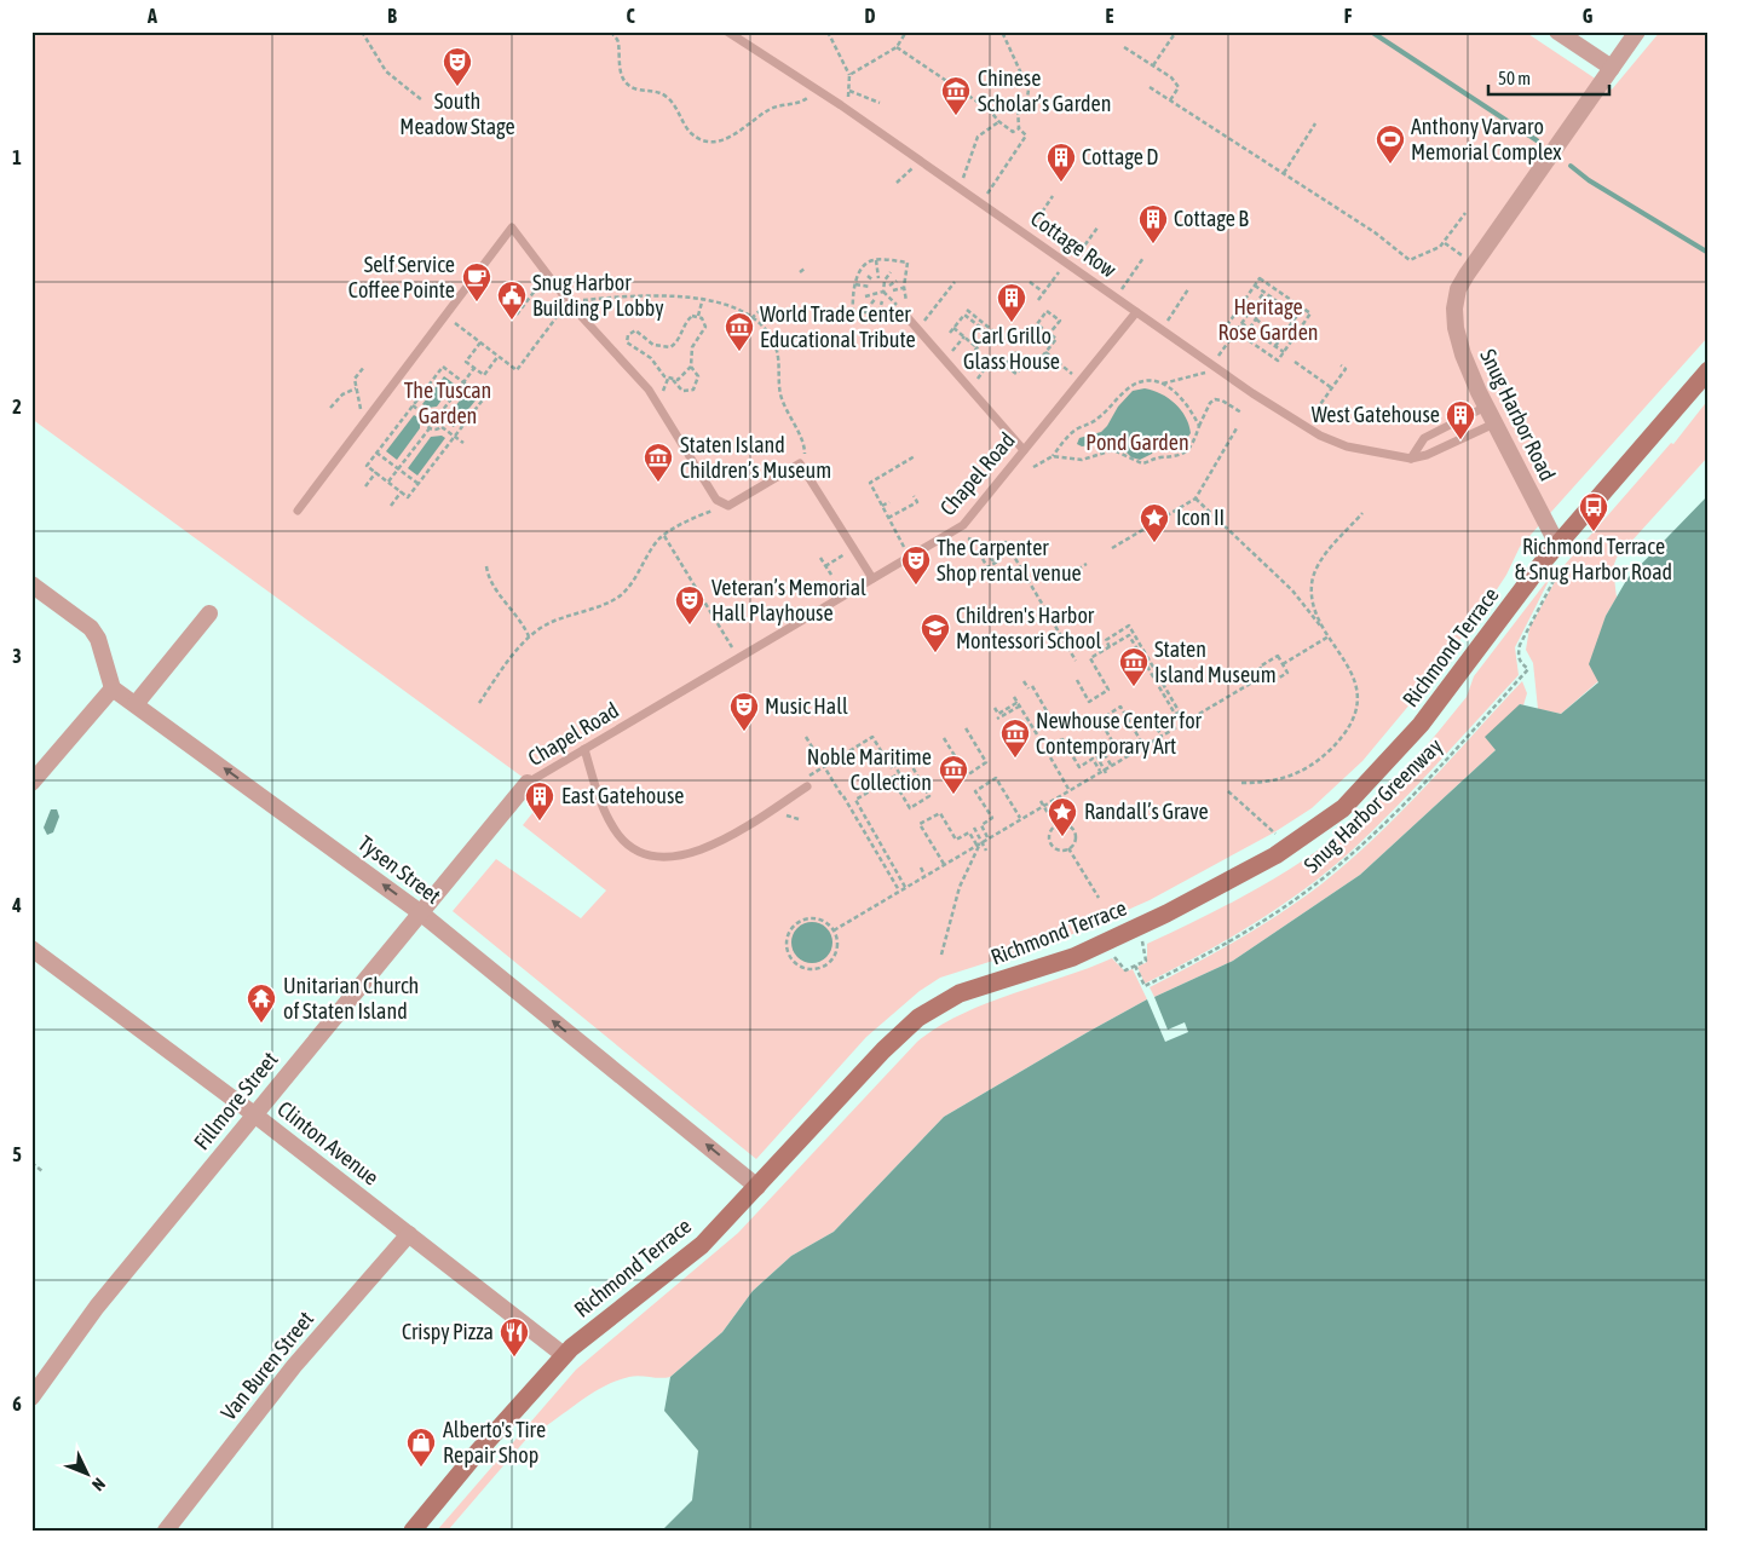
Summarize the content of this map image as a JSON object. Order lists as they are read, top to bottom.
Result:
{
  "streets": {
    "main road": ["Richmond Terrace"],
    "street": [
      "Snug Harbor Road",
      "Tysen Street",
      "Fillmore Street",
      "Clinton Avenue",
      "Van Buren Street"
    ],
    "lane": ["Cottage Row", "Chapel Road"],
    "path": ["Snug Harbor Greenway"]
  },
  "crossings": [
    ["Cottage Row", "Snug Harbor Road"],
    ["Cottage Row", "Chapel Road"],
    ["Snug Harbor Road", "Richmond Terrace"],
    ["Chapel Road", "Fillmore Street"],
    ["Richmond Terrace", "Tysen Street"],
    ["Richmond Terrace", "Clinton Avenue"],
    ["Tysen Street", "Fillmore Street"],
    ["Fillmore Street", "Clinton Avenue"],
    ["Clinton Avenue", "Van Buren Street"]
  ],
  "one_way": ["Tysen Street"],
  "parks": ["Heritage Rose Garden", "The Tuscan Garden", "Pond Garden"],
  "places": {
    "theatre": [
      "South Meadow Stage",
      "The Carpenter Shop rental venue",
      "Veteran’s Memorial Hall Playhouse",
      "Music Hall"
    ],
    "museum": [
      "Chinese Scholar’s Garden",
      "World Trade Center Educational Tribute",
      "Staten Island Children’s Museum",
      "Staten Island Museum",
      "Newhouse Center for Contemporary Art",
      "Noble Maritime Collection"
    ],
    "sports": ["Anthony Varvaro Memorial Complex"],
    "building": [
      "Cottage D",
      "Cottage B",
      "Carl Grillo Glass House",
      "West Gatehouse",
      "East Gatehouse"
    ],
    "cafe": ["Self Service Coffee Pointe"],
    "public building": ["Snug Harbor Building P Lobby"],
    "bus stop": ["Richmond Terrace & Snug Harbor Road"],
    "place": ["Icon II", "Randall’s Grave"],
    "school or university": ["Children's Harbor Montessori School"],
    "temple": ["Unitarian Church of Staten Island"],
    "restaurant": ["Crispy Pizza"],
    "shop": ["Alberto's Tire Repair Shop"]
  },
  "scale_bar": "50 m",
  "north": "bottom right",
  "grid": {
    "columns": [
      "A",
      "B",
      "C",
      "D",
      "E",
      "F",
      "G"
    ],
    "rows": [
      "1",
      "2",
      "3",
      "4",
      "5",
      "6"
    ]
  }
}
